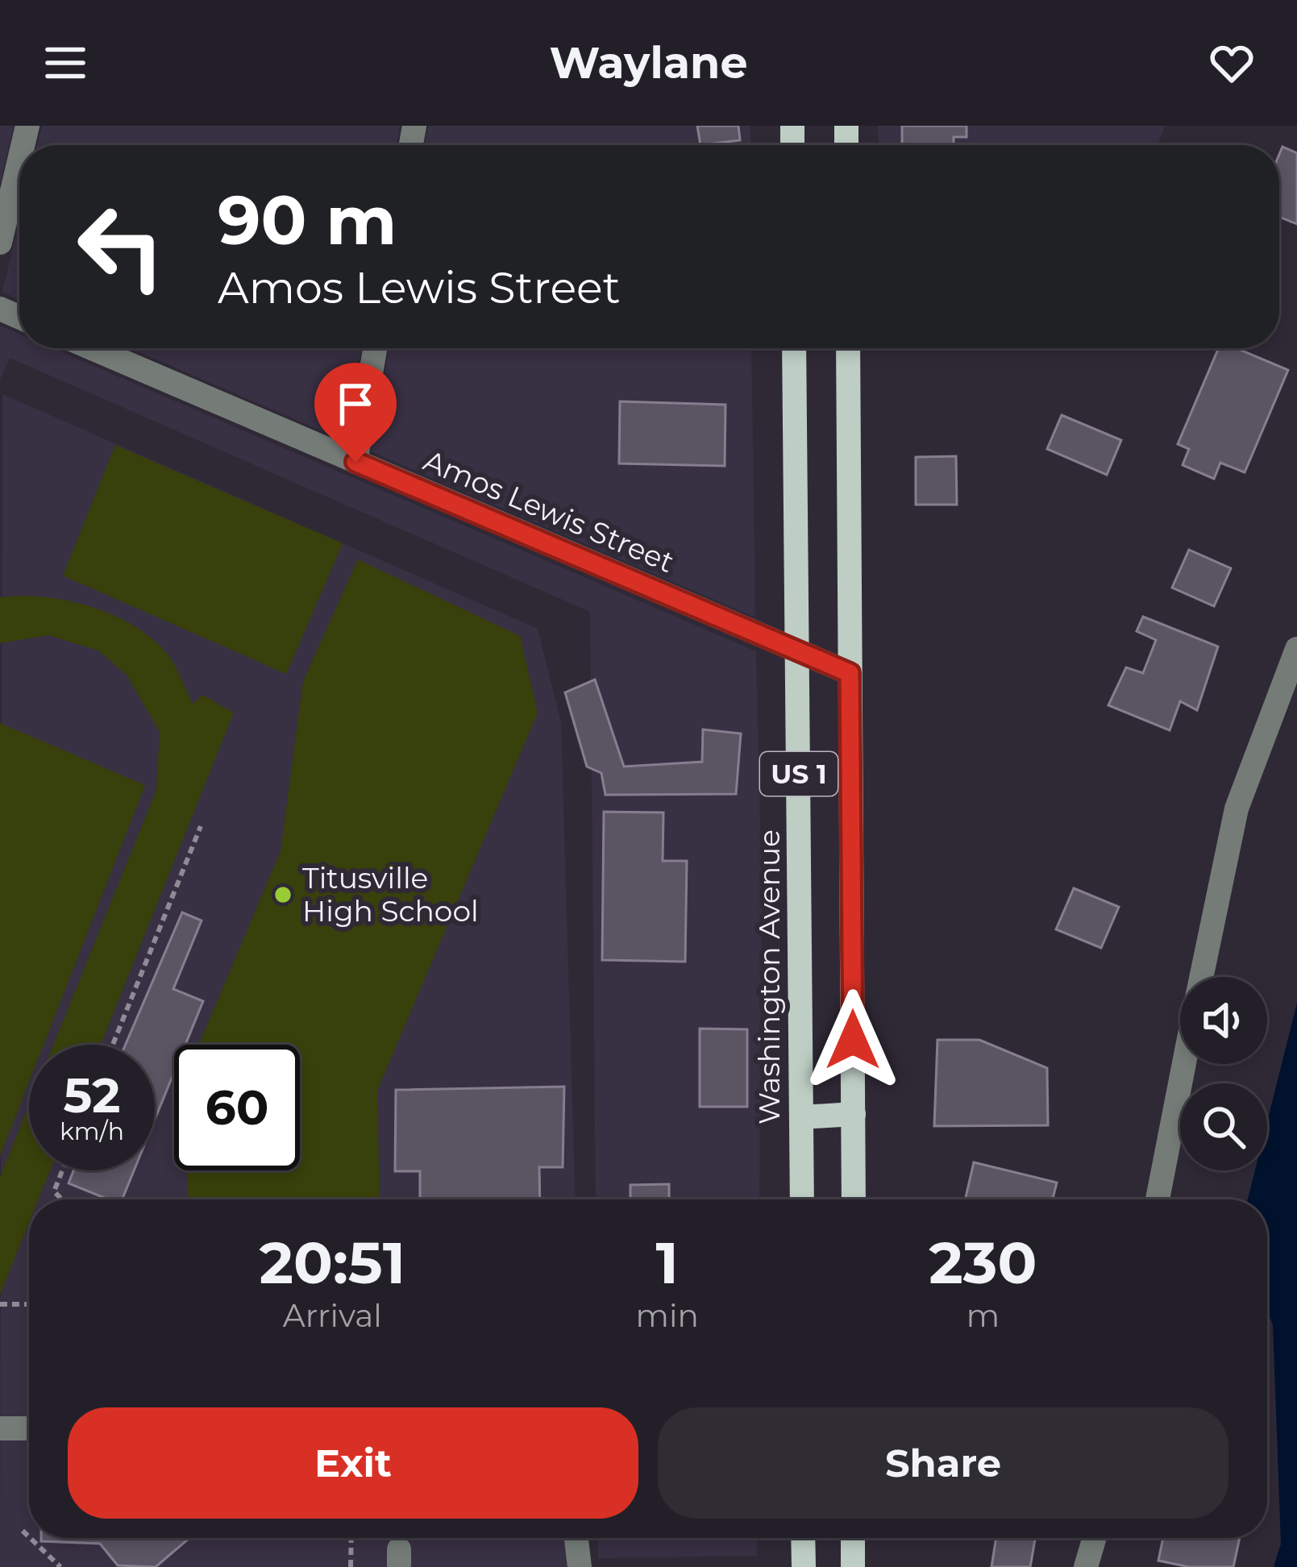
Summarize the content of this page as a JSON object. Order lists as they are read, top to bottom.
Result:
{
  "streets": {
    "main road": ["US 1", "Washington Avenue"],
    "street": ["Amos Lewis Street"]
  },
  "crossings": [
    ["Amos Lewis Street", "US 1"],
    ["Amos Lewis Street", "Washington Avenue"]
  ],
  "places": ["Titusville High School"],
  "page": {
    "header": "Waylane",
    "turn": ["90 m", "Amos Lewis Street"],
    "speed": "52 km/h",
    "limit": "60",
    "eta": [
      "20:51",
      "Arrival",
      "1",
      "min",
      "230",
      "m"
    ],
    "buttons": ["Exit", "Share"]
  }
}
